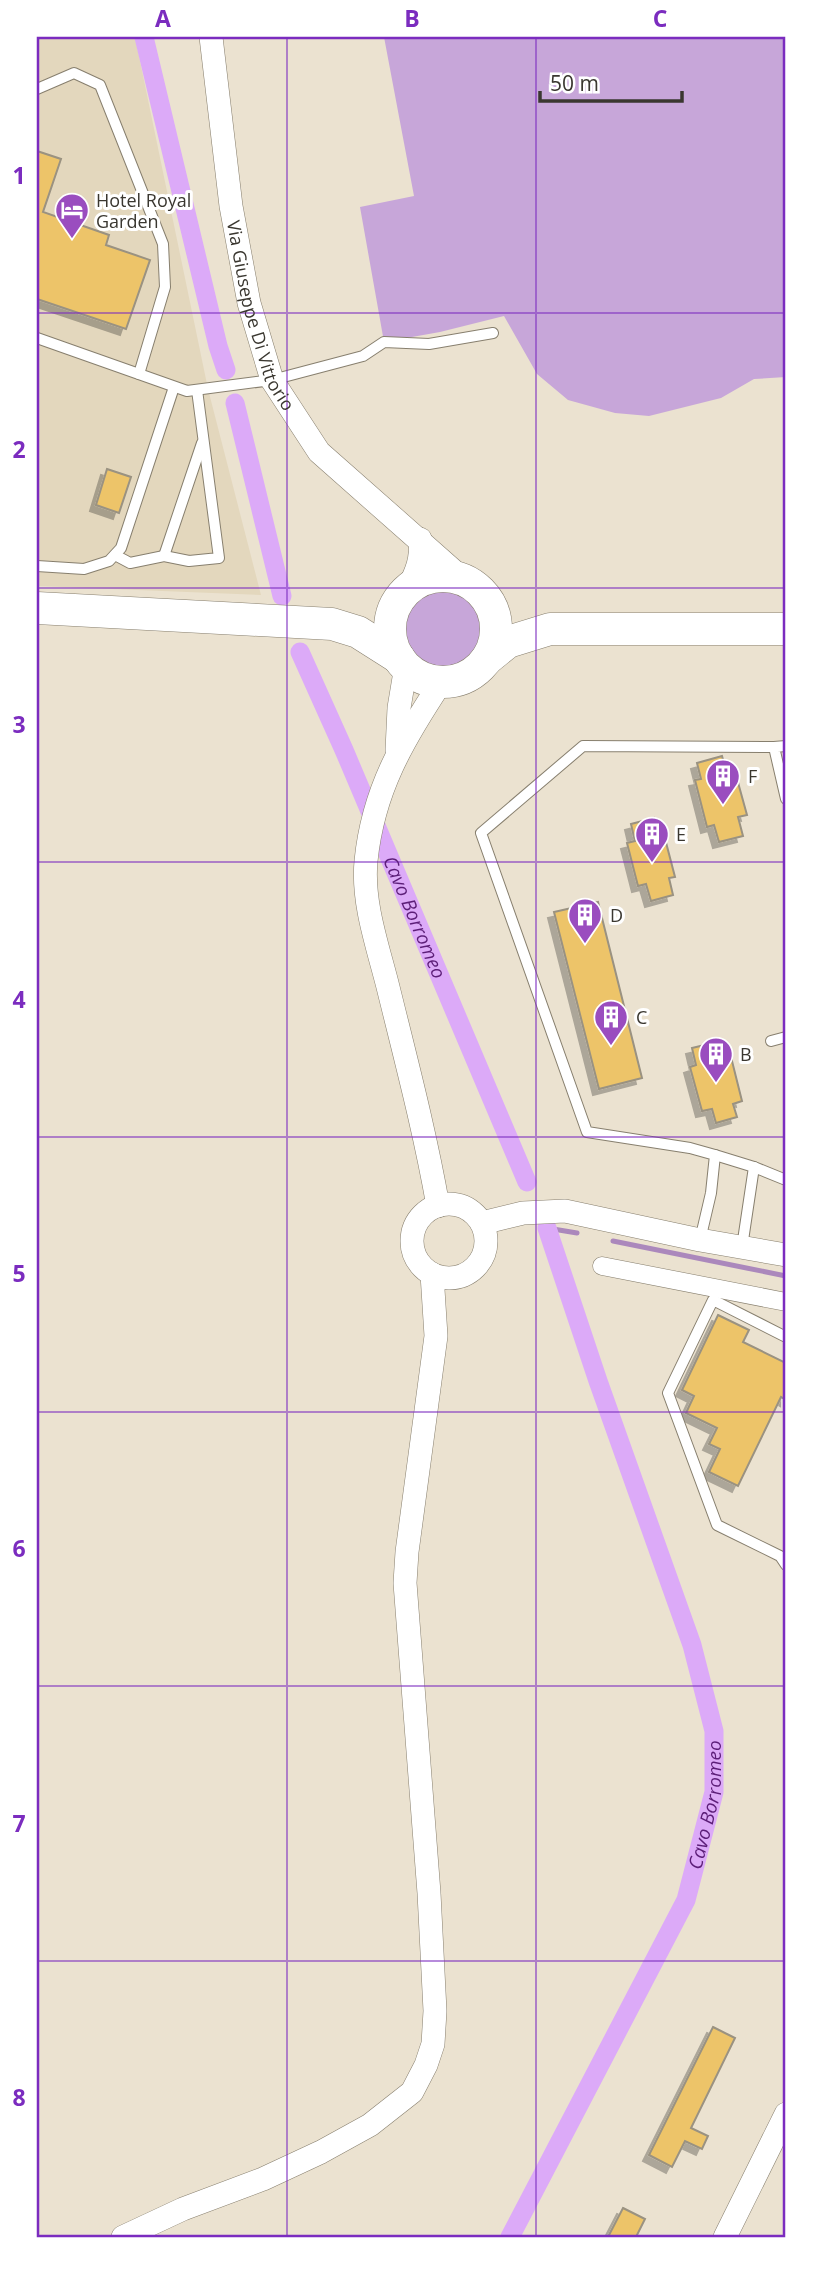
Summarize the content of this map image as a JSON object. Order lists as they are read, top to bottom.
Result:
{
  "streets": {
    "street": ["Via Giuseppe Di Vittorio"]
  },
  "water": ["Cavo Borromeo"],
  "places": {
    "hotel": ["Hotel Royal Garden"],
    "building": [
      "F",
      "E",
      "D",
      "C",
      "B"
    ]
  },
  "scale_bar": "50 m",
  "grid": {
    "columns": ["A", "B", "C"],
    "rows": [
      "1",
      "2",
      "3",
      "4",
      "5",
      "6",
      "7",
      "8"
    ]
  }
}
